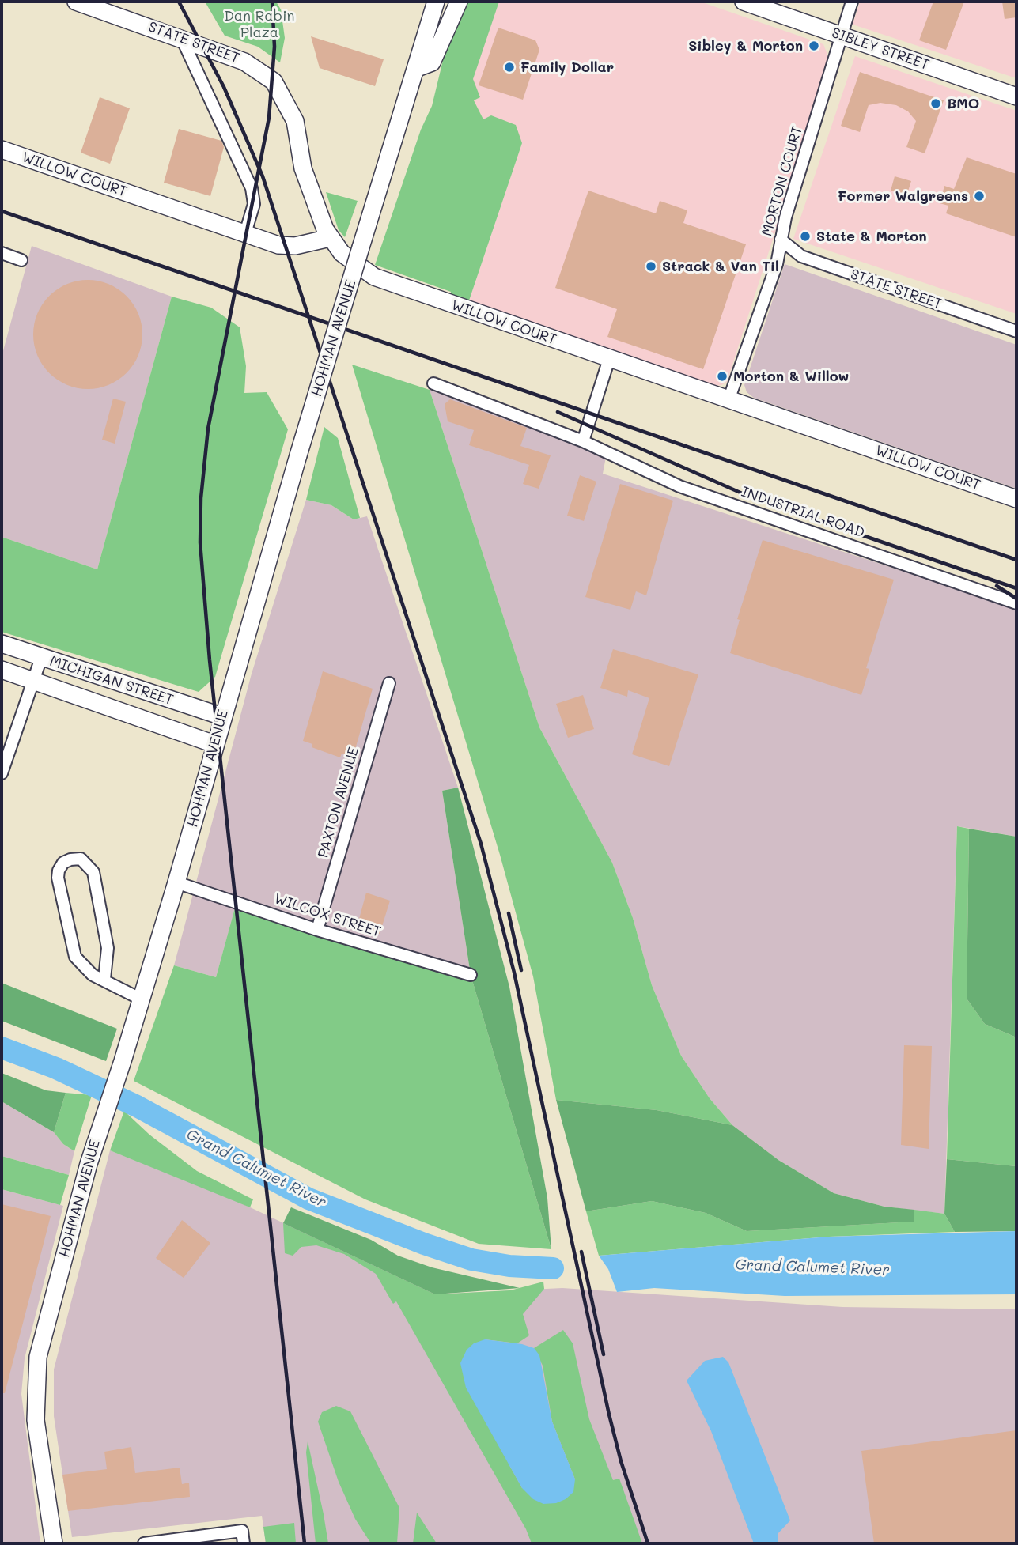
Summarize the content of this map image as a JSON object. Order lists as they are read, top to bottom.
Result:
{
  "streets": {
    "main road": [
      "STATE STREET",
      "SIBLEY STREET",
      "WILLOW COURT",
      "HOHMAN AVENUE",
      "MICHIGAN STREET"
    ],
    "street": [
      "MORTON COURT",
      "INDUSTRIAL ROAD",
      "PAXTON AVENUE",
      "WILCOX STREET"
    ]
  },
  "crossings": [
    ["STATE STREET", "WILLOW COURT"],
    ["STATE STREET", "MORTON COURT"],
    ["SIBLEY STREET", "MORTON COURT"],
    ["WILLOW COURT", "MORTON COURT"],
    ["HOHMAN AVENUE", "MICHIGAN STREET"],
    ["HOHMAN AVENUE", "WILCOX STREET"],
    ["PAXTON AVENUE", "WILCOX STREET"]
  ],
  "water": ["Grand Calumet River"],
  "parks": ["Dan Rabin Plaza"],
  "places": [
    "Sibley & Morton",
    "Family Dollar",
    "BMO",
    "Former Walgreens",
    "State & Morton",
    "Strack & Van Til",
    "Morton & Willow"
  ]
}
